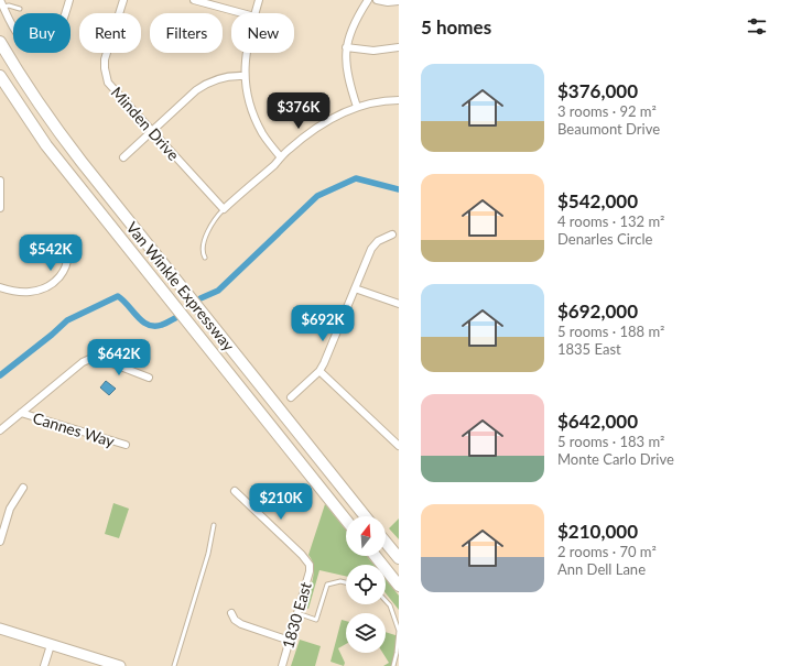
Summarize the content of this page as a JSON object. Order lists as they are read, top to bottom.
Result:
{
  "streets": {
    "main road": ["Van Winkle Expressway"],
    "street": ["Minden Drive", "Cannes Way", "1830 East"]
  },
  "north": "top",
  "page": {
    "heading": "5 homes",
    "chip": [
      "Buy",
      "Rent",
      "Filters",
      "New"
    ],
    "list": [
      {
        "name": "$376,000",
        "note": "3 rooms · 92 m² · Beaumont Drive"
      },
      {
        "name": "$542,000",
        "note": "4 rooms · 132 m² · Denarles Circle"
      },
      {
        "name": "$692,000",
        "note": "5 rooms · 188 m² · 1835 East"
      },
      {
        "name": "$642,000",
        "note": "5 rooms · 183 m² · Monte Carlo Drive"
      },
      {
        "name": "$210,000",
        "note": "2 rooms · 70 m² · Ann Dell Lane"
      }
    ],
    "price": [
      "$376K",
      "$542K",
      "$692K",
      "$642K",
      "$210K"
    ]
  }
}
